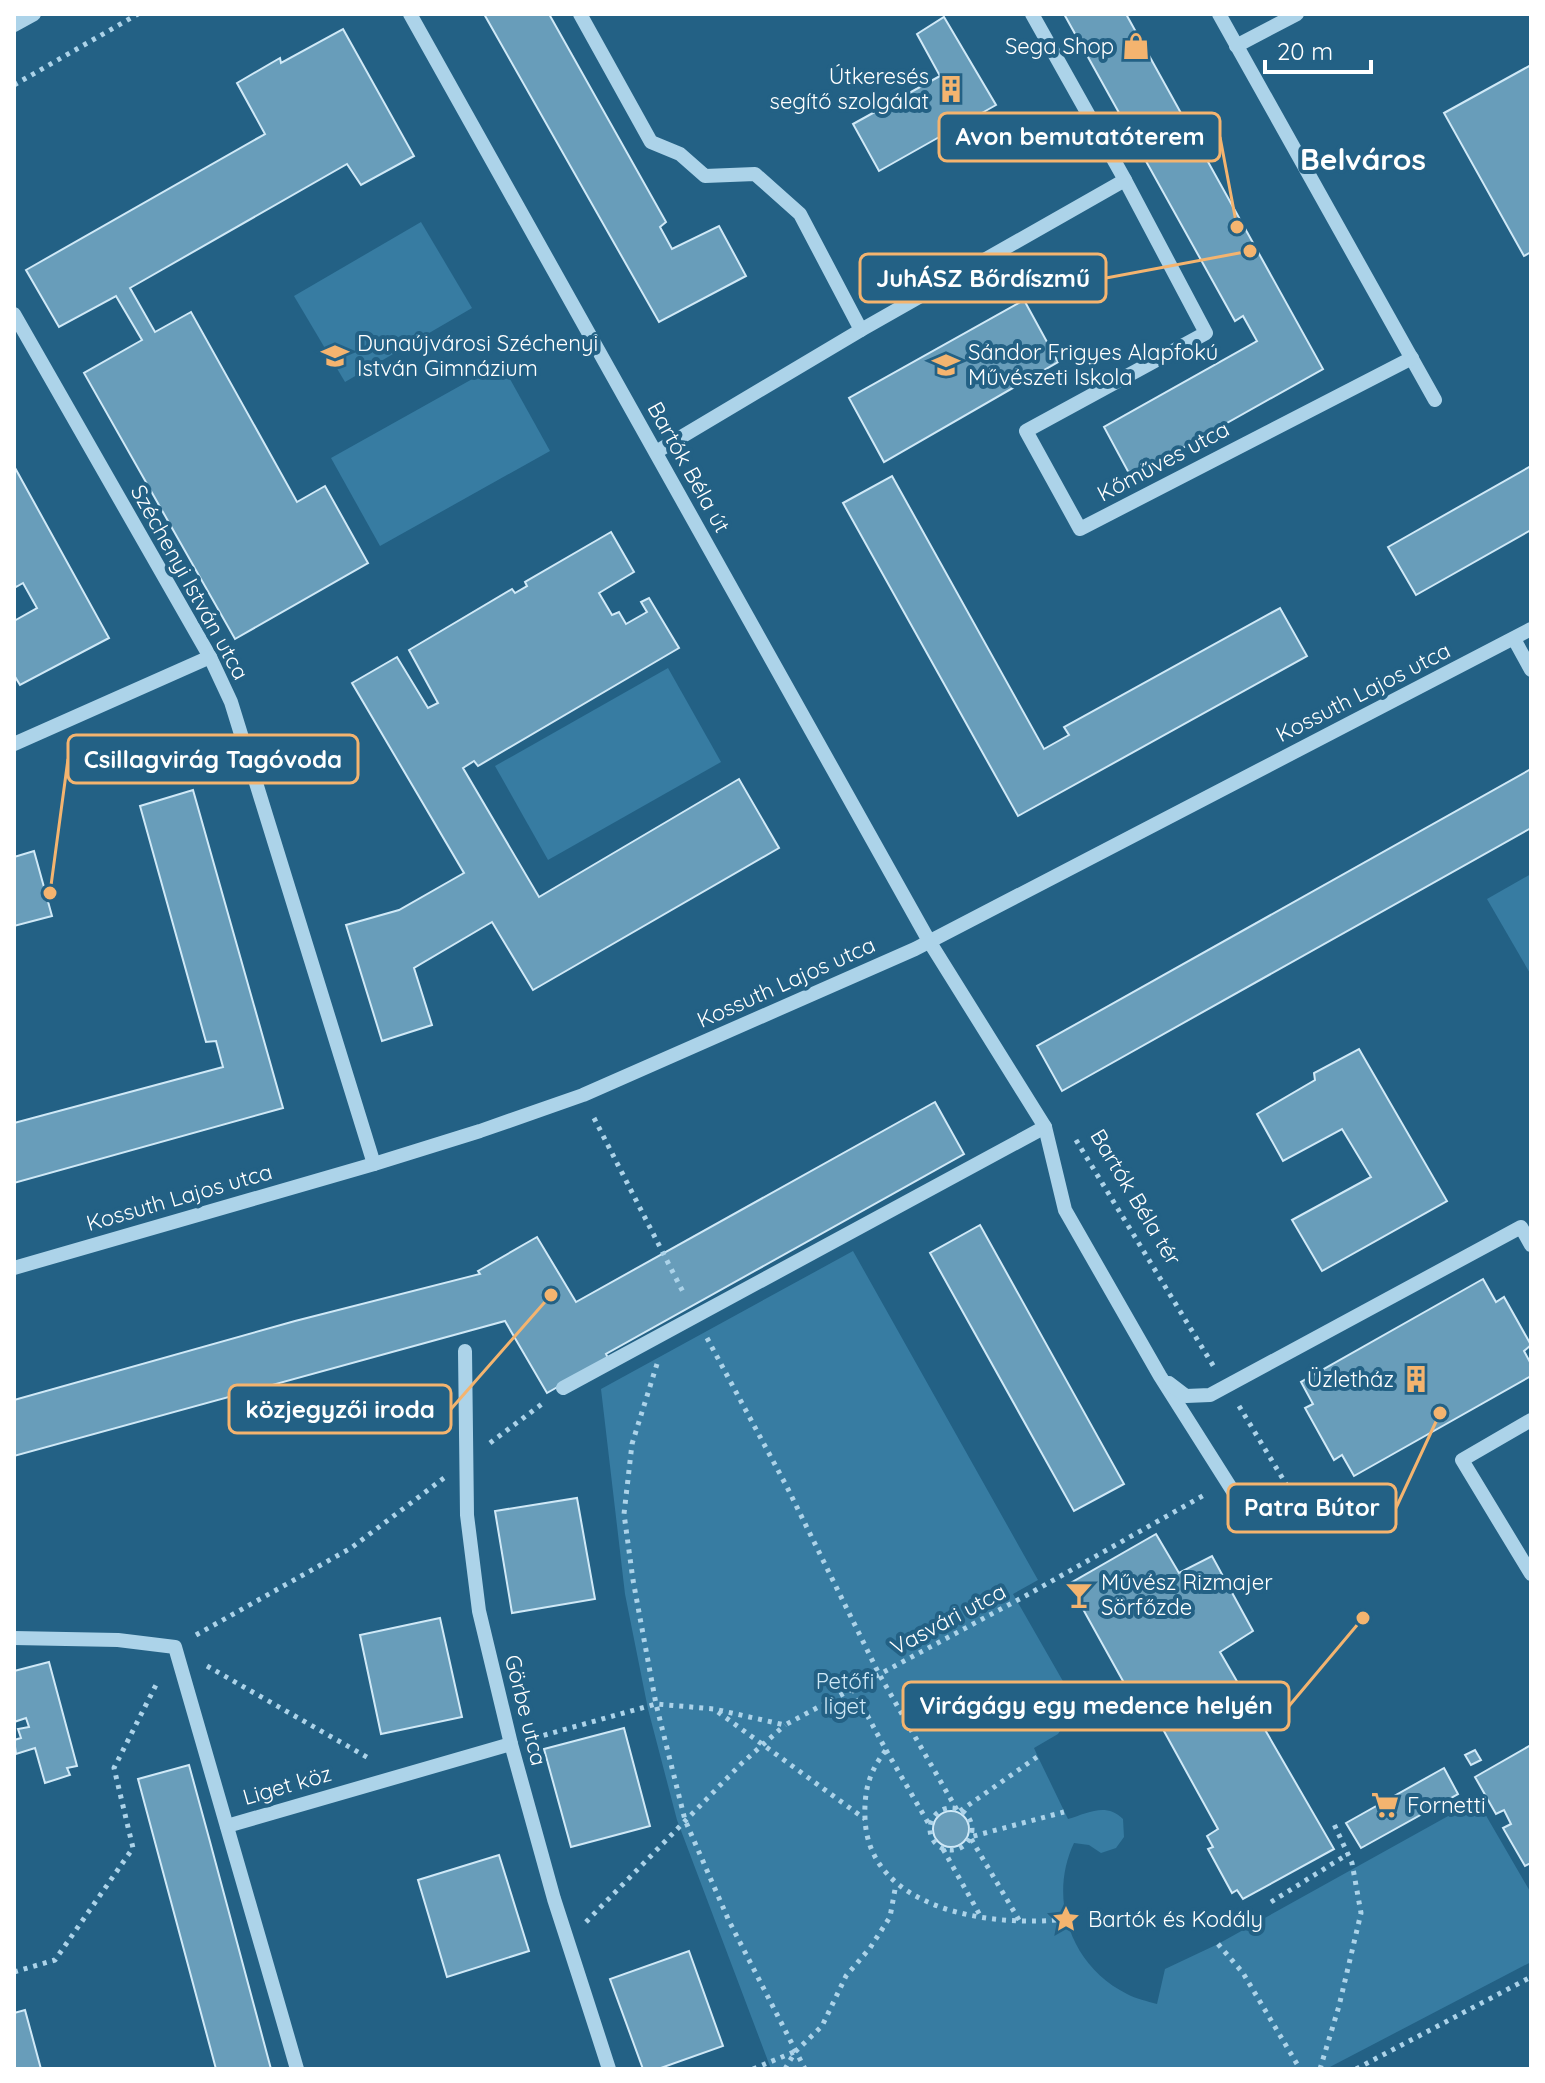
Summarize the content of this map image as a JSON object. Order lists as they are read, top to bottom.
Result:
{
  "streets": {
    "street": [
      "Kőműves utca",
      "Bartók Béla út",
      "Széchenyi István utca",
      "Kossuth Lajos utca",
      "Görbe utca",
      "Liget köz"
    ],
    "path": ["Bartók Béla tér", "Vasvári utca"]
  },
  "crossings": [
    ["Bartók Béla út", "Kossuth Lajos utca"],
    ["Széchenyi István utca", "Kossuth Lajos utca"],
    ["Görbe utca", "Liget köz"]
  ],
  "districts": ["Belváros"],
  "parks": ["Petőfi liget"],
  "places": {
    "shop": ["Sega Shop"],
    "building": ["Útkeresés segítő szolgálat", "Üzletház"],
    "other": [
      "Avon bemutatóterem",
      "JuhÁSZ Bőrdíszmű",
      "Csillagvirág Tagóvoda",
      "közjegyzői iroda",
      "Patra Bútor",
      "Virágágy egy medence helyén"
    ],
    "school or university": ["Dunaújvárosi Széchenyi István Gimnázium", "Sándor Frigyes Alapfokú Művészeti Iskola"],
    "bar": ["Művész Rizmajer Sörfőzde"],
    "supermarket": ["Fornetti"],
    "place": ["Bartók és Kodály"]
  },
  "scale_bar": "20 m"
}
